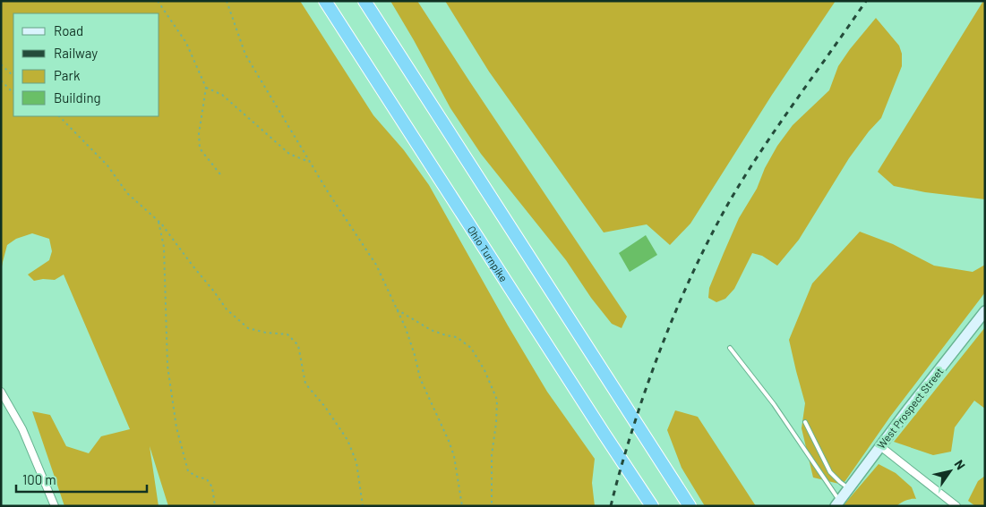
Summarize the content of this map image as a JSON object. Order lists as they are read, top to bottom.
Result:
{
  "streets": {
    "highway": ["Ohio Turnpike"],
    "street": ["West Prospect Street"]
  },
  "legend": [
    "Road",
    "Railway",
    "Park",
    "Building"
  ],
  "scale_bar": "100 m",
  "north": "top right"
}
